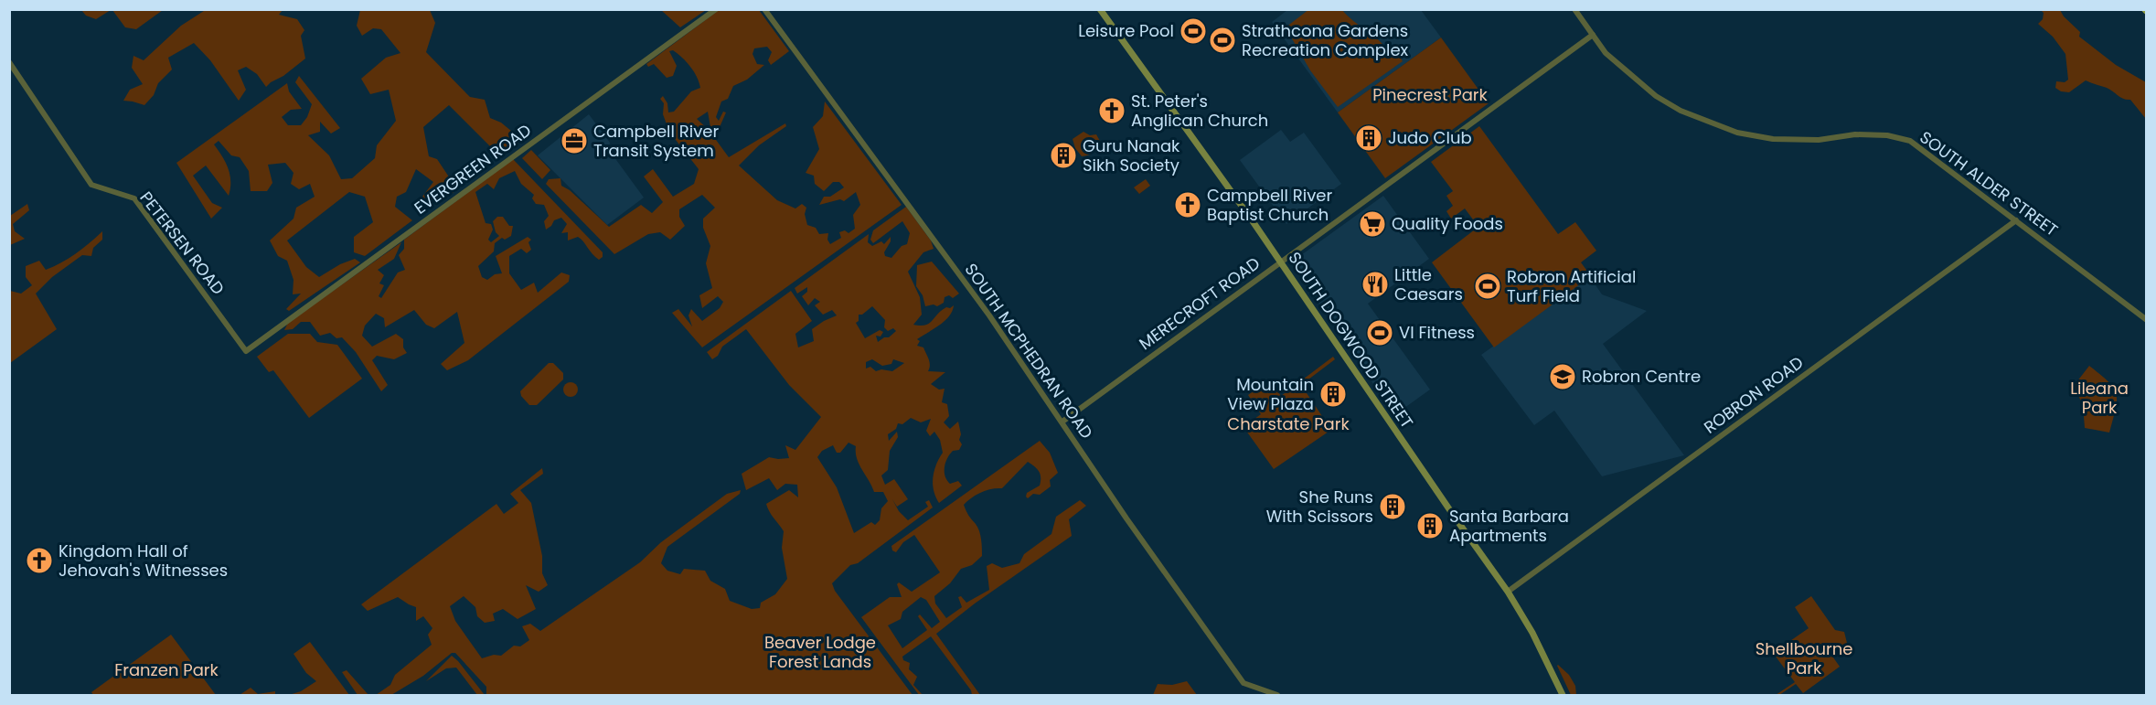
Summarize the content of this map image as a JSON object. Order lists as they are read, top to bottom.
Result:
{
  "streets": {
    "main road": ["SOUTH DOGWOOD STREET"],
    "street": [
      "EVERGREEN ROAD",
      "SOUTH ALDER STREET",
      "PETERSEN ROAD",
      "MERECROFT ROAD",
      "SOUTH MCPHEDRAN ROAD",
      "ROBRON ROAD"
    ]
  },
  "crossings": [
    ["EVERGREEN ROAD", "PETERSEN ROAD"],
    ["SOUTH ALDER STREET", "MERECROFT ROAD"],
    ["SOUTH ALDER STREET", "ROBRON ROAD"],
    ["MERECROFT ROAD", "SOUTH DOGWOOD STREET"],
    ["MERECROFT ROAD", "SOUTH MCPHEDRAN ROAD"],
    ["SOUTH DOGWOOD STREET", "ROBRON ROAD"]
  ],
  "parks": [
    "Pinecrest Park",
    "Lileana Park",
    "Charstate Park",
    "Beaver Lodge Forest Lands",
    "Shellbourne Park",
    "Franzen Park"
  ],
  "places": {
    "sports": [
      "Leisure Pool",
      "Strathcona Gardens Recreation Complex",
      "Robron Artificial Turf Field",
      "VI Fitness"
    ],
    "church": ["St. Peter's Anglican Church", "Campbell River Baptist Church", "Kingdom Hall of Jehovah's Witnesses"],
    "building": [
      "Judo Club",
      "Guru Nanak Sikh Society",
      "Mountain View Plaza",
      "She Runs With Scissors",
      "Santa Barbara Apartments"
    ],
    "office": ["Campbell River Transit System"],
    "supermarket": ["Quality Foods"],
    "restaurant": ["Little Caesars"],
    "school or university": ["Robron Centre"]
  }
}
